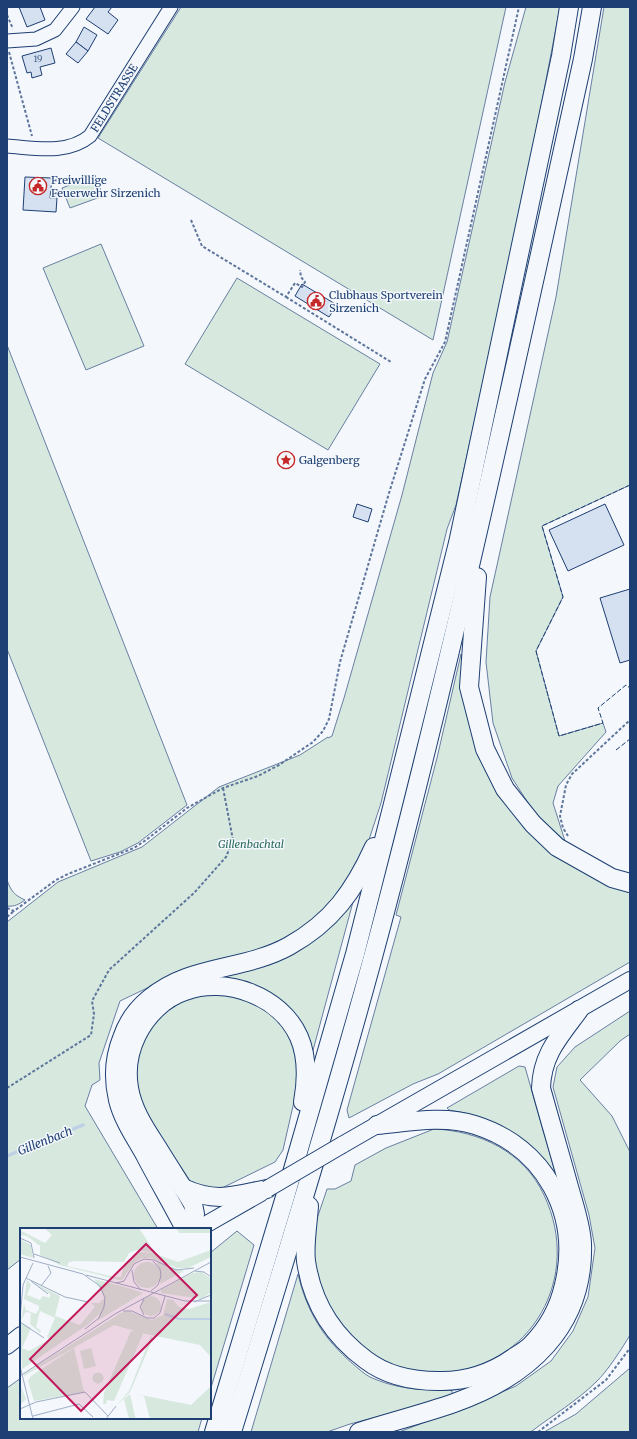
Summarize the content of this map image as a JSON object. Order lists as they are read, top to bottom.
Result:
{
  "streets": {
    "street": ["FELDSTRASSE"]
  },
  "water": ["Gillenbach"],
  "parks": ["Gillenbachtal"],
  "places": {
    "public building": ["Freiwillige Feuerwehr Sirzenich", "Clubhaus Sportverein Sirzenich"],
    "place": ["Galgenberg"]
  },
  "house_numbers": ["19"]
}
